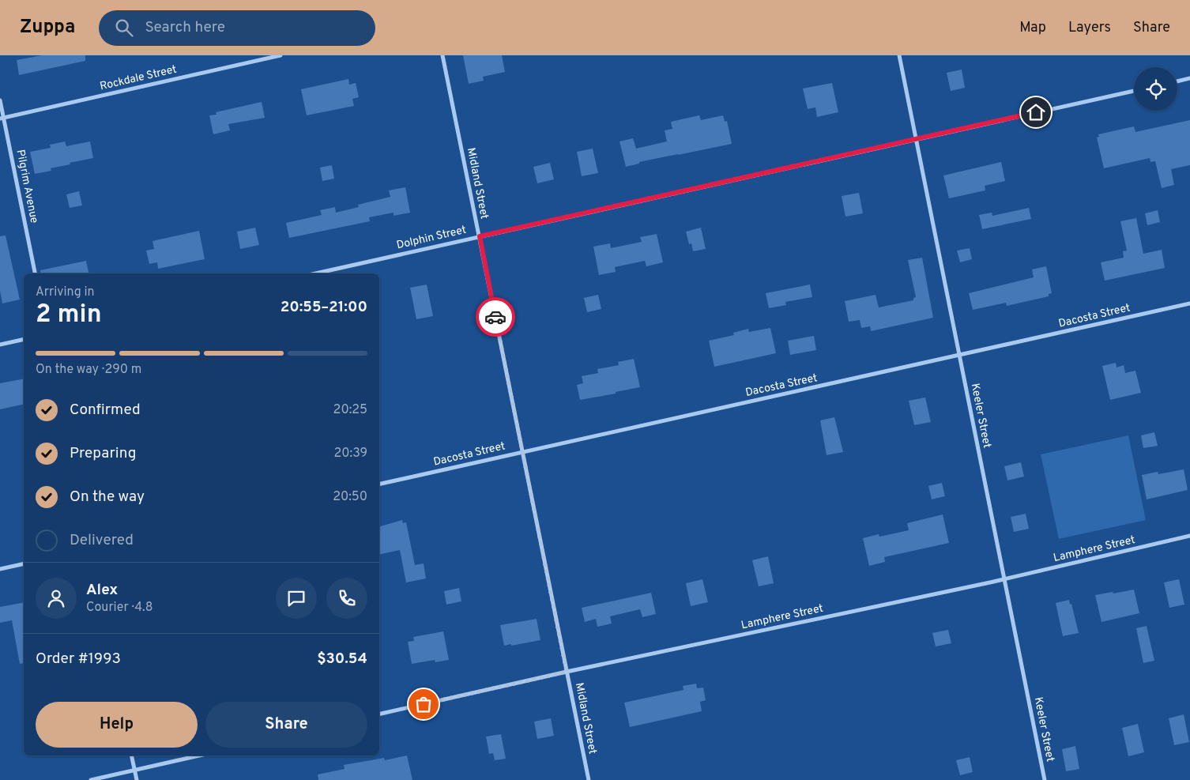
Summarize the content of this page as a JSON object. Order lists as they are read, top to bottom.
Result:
{
  "streets": {
    "street": [
      "Rockdale Street",
      "Midland Street",
      "Pilgrim Avenue",
      "Dolphin Street",
      "Dacosta Street",
      "Keeler Street",
      "Lamphere Street"
    ]
  },
  "crossings": [
    ["Rockdale Street", "Pilgrim Avenue"],
    ["Midland Street", "Dolphin Street"],
    ["Midland Street", "Dacosta Street"],
    ["Midland Street", "Lamphere Street"],
    ["Dolphin Street", "Keeler Street"],
    ["Dacosta Street", "Keeler Street"],
    ["Keeler Street", "Lamphere Street"]
  ],
  "page": {
    "header": "Zuppa",
    "search": "Search here",
    "nav": ["Map", "Layers", "Share"],
    "heading": ["2 min", "Arriving in", "20:55–21:00"],
    "panel": [
      "Alex",
      "Courier · 4.8",
      "Order #1993",
      "$30.54"
    ],
    "bar": "On the way · 290 m",
    "list": [
      ["Confirmed", "20:25"],
      ["Preparing", "20:39"],
      ["On the way", "20:50"],
      "Delivered"
    ],
    "buttons": ["Help", "Share"]
  }
}
